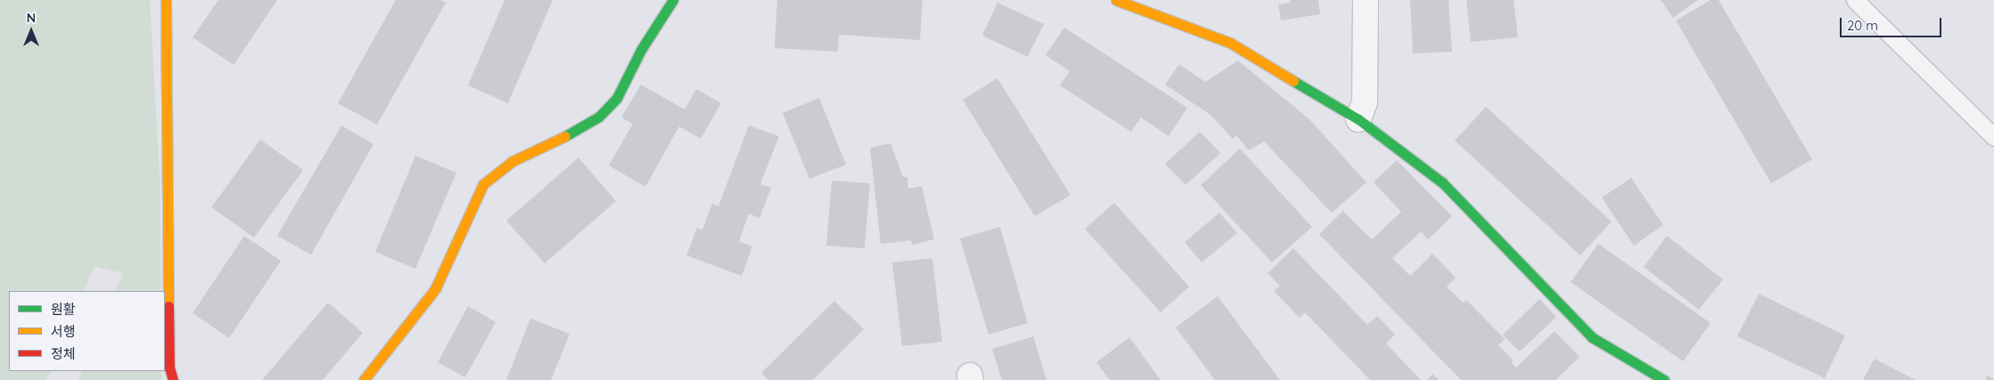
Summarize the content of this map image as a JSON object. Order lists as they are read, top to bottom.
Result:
{
  "legend": ["원활", "서행", "정체"],
  "scale_bar": "20 m",
  "north": "top"
}
